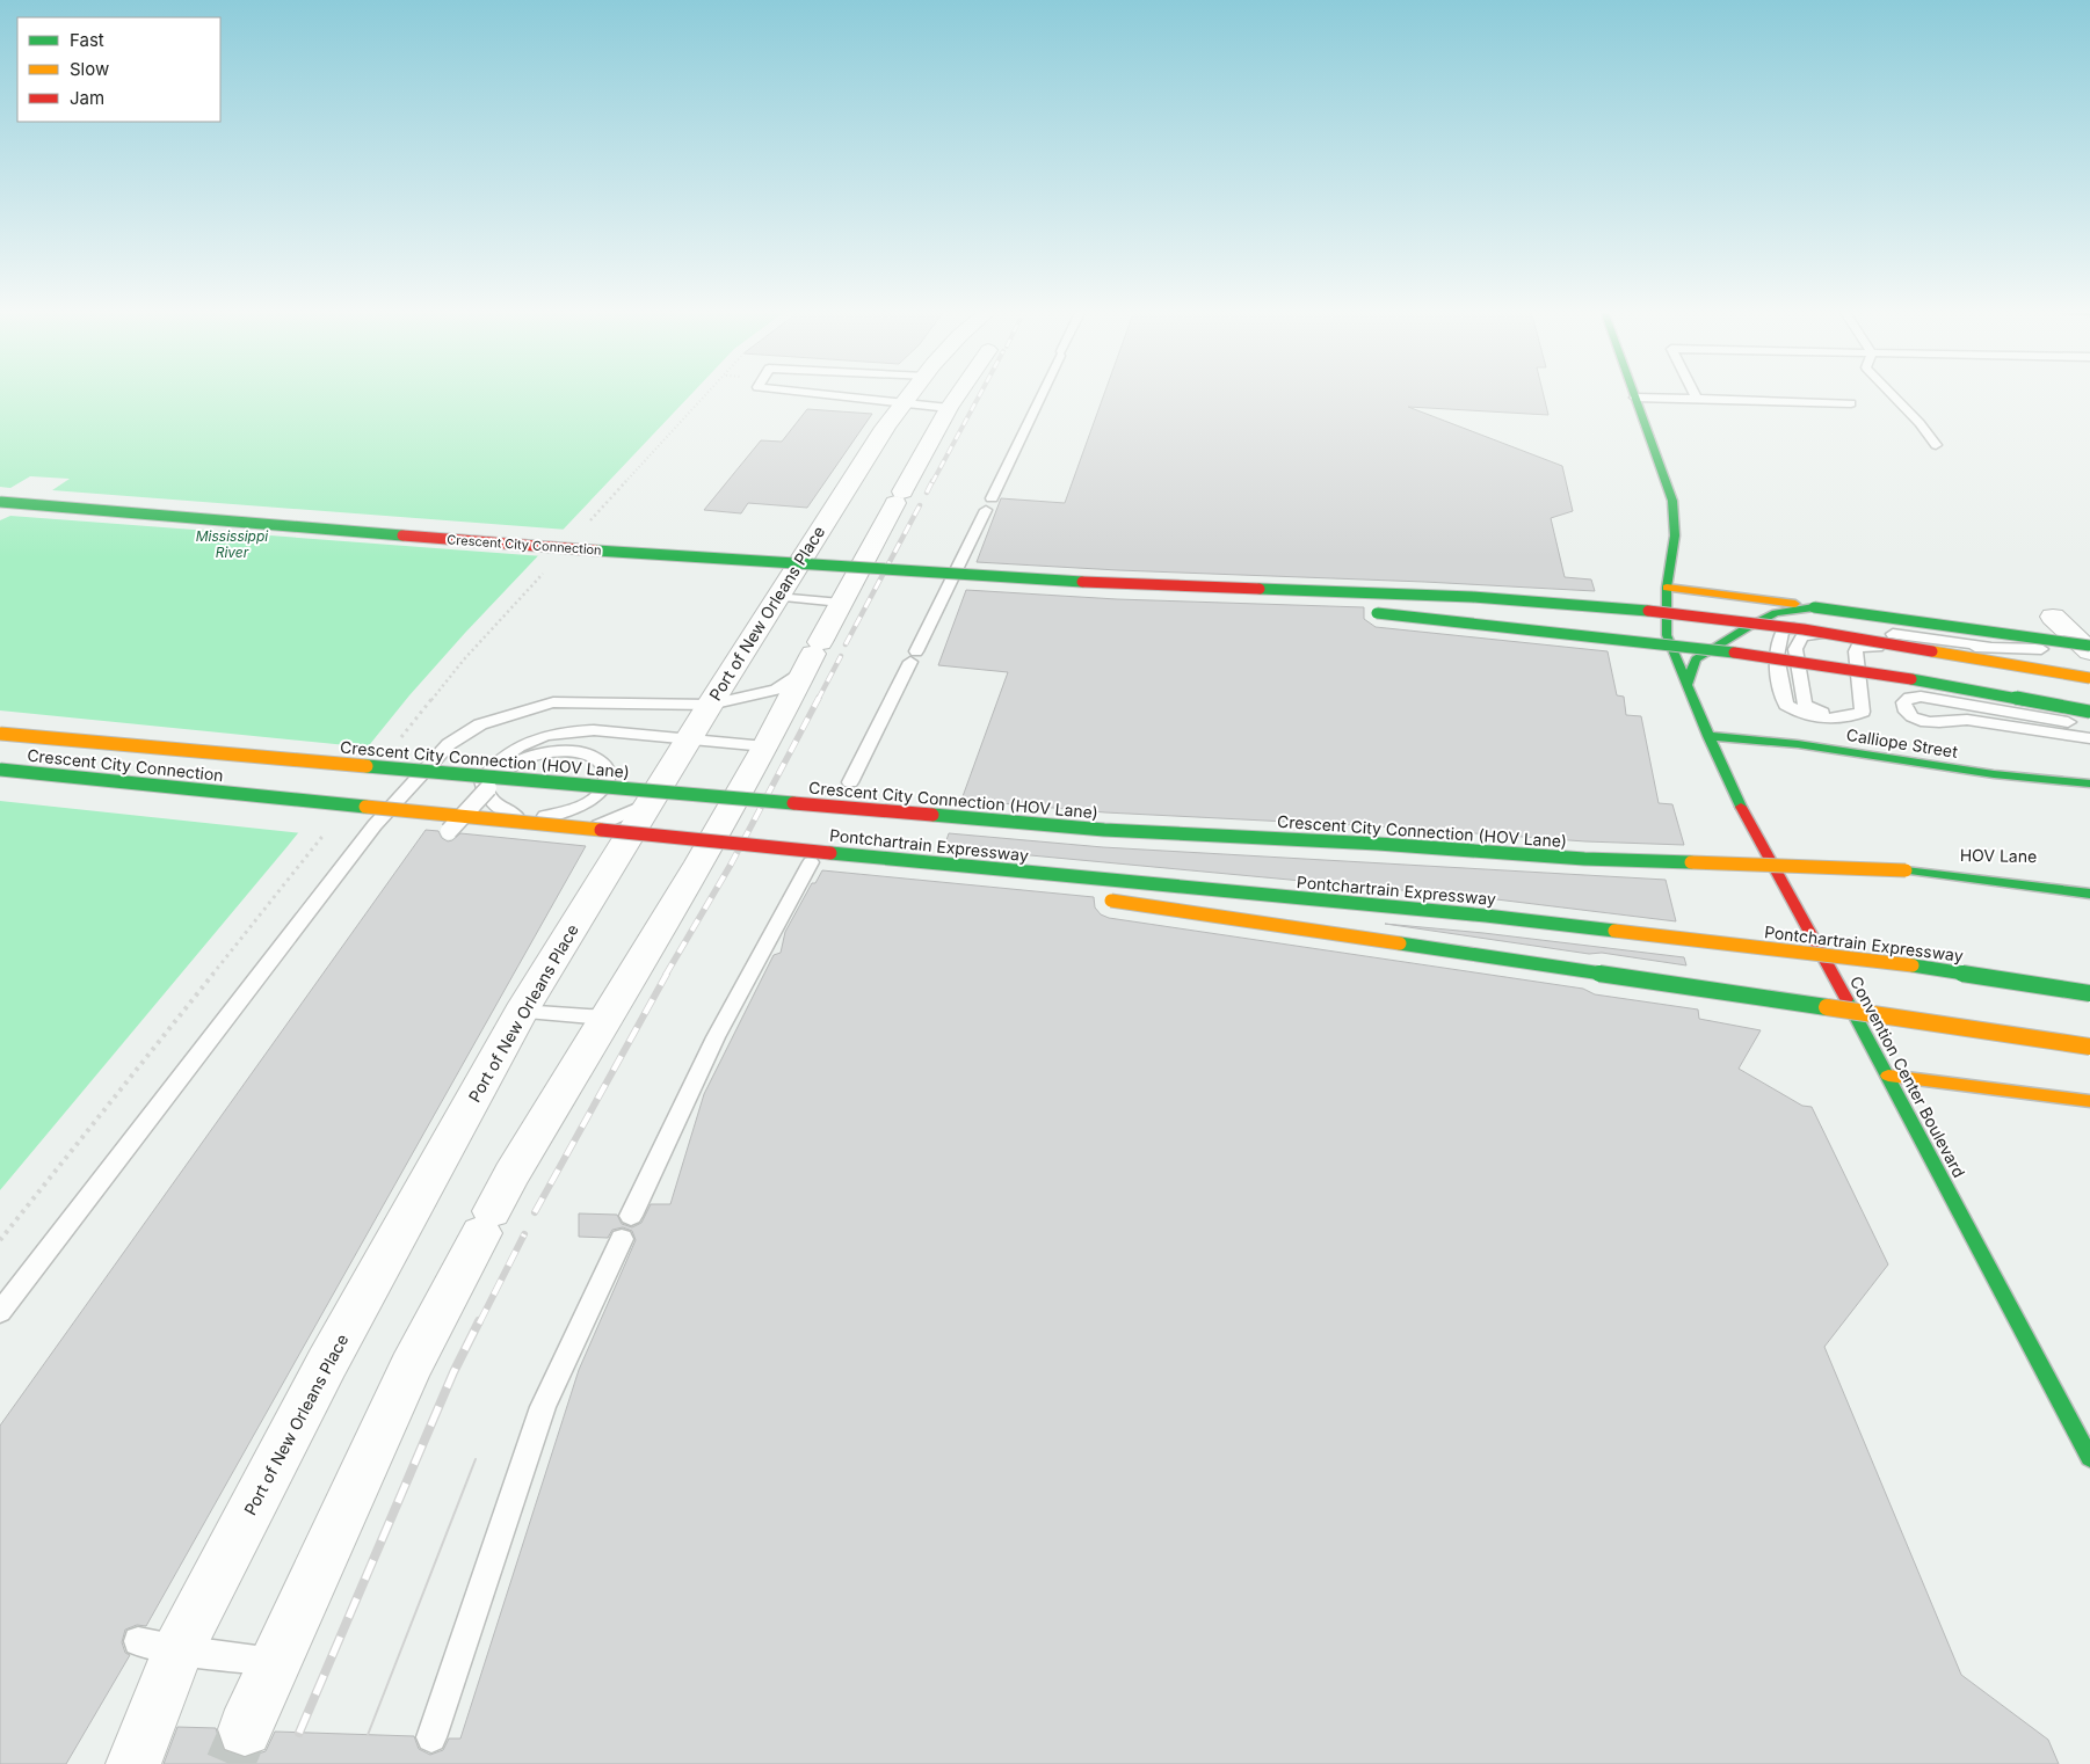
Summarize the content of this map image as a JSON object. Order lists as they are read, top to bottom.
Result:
{
  "streets": {
    "main road": [
      "Crescent City Connection",
      "Calliope Street",
      "Crescent City Connection (HOV Lane)",
      "Pontchartrain Expressway",
      "HOV Lane",
      "Convention Center Boulevard"
    ],
    "street": ["Port of New Orleans Place"]
  },
  "crossings": [
    ["Crescent City Connection", "Pontchartrain Expressway"],
    ["Calliope Street", "Convention Center Boulevard"],
    ["Crescent City Connection (HOV Lane)", "HOV Lane"]
  ],
  "water": ["Mississippi River"],
  "legend": ["Fast", "Slow", "Jam"]
}
